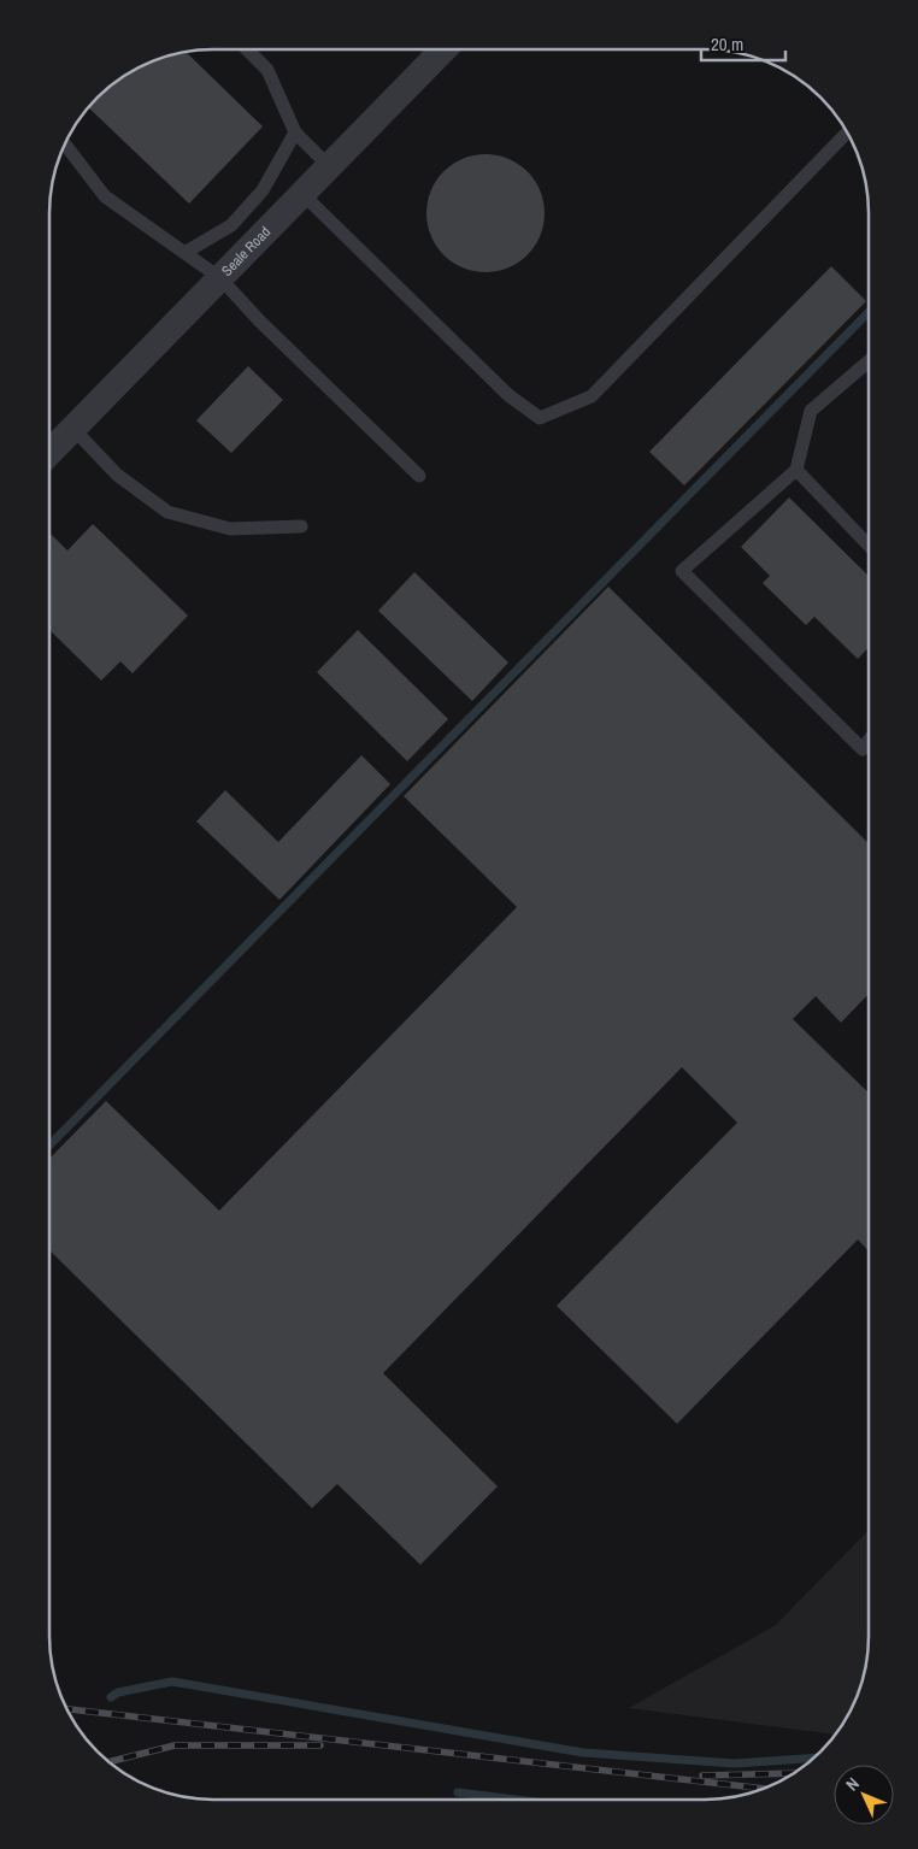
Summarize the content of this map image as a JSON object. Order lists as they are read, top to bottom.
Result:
{
  "streets": {
    "street": ["Seale Road"]
  },
  "scale_bar": "20 m",
  "north": "top left"
}
